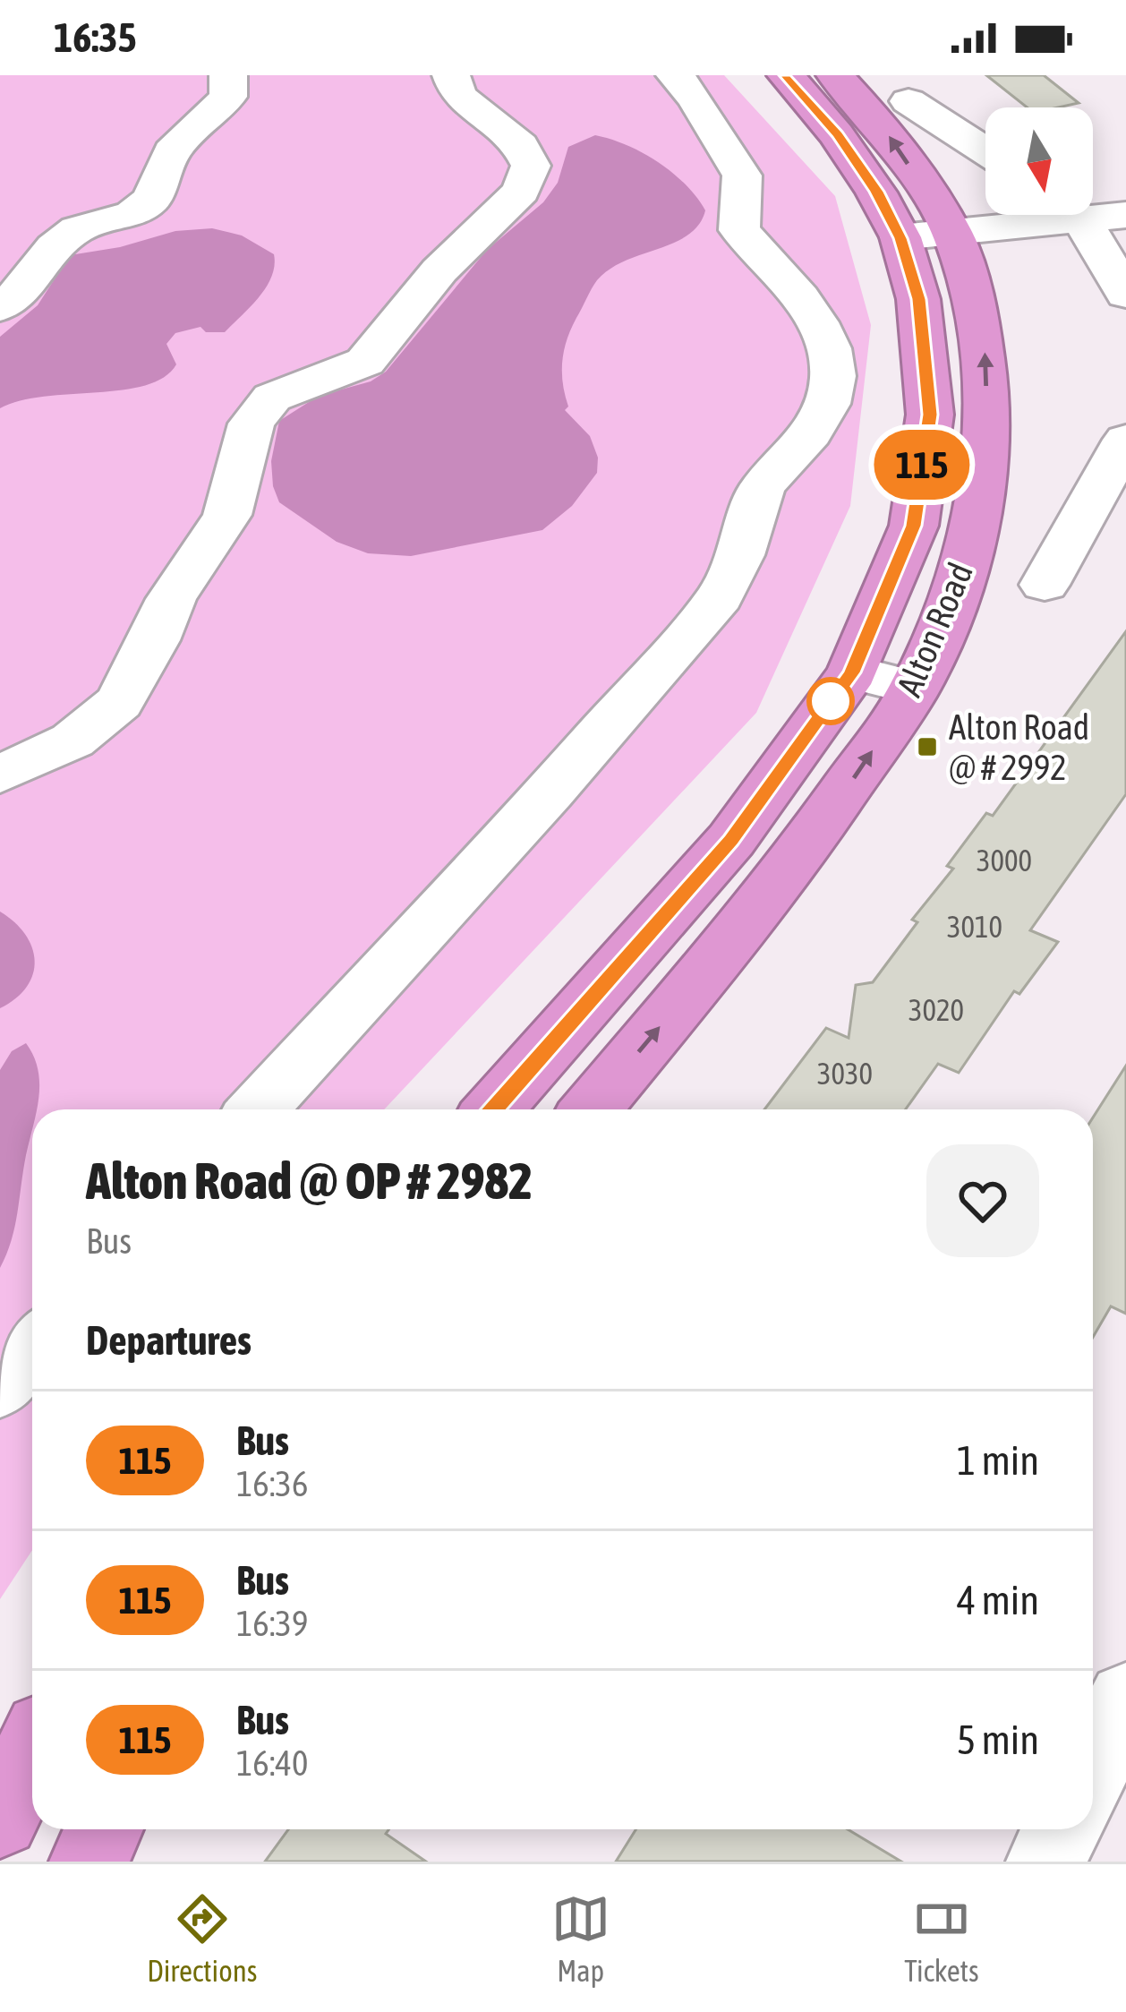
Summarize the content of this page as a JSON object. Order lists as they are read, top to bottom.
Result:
{
  "streets": {
    "highway": ["Alton Road"]
  },
  "places": {
    "transit": ["Alton Road @ # 2992"]
  },
  "lines": ["bus line 115"],
  "house_numbers": [
    "3000",
    "3010",
    "3020",
    "3030"
  ],
  "north": "bottom",
  "page": {
    "status": "16:35",
    "on_map": "115",
    "heading": [
      ["Alton Road @ OP # 2982", "Bus"],
      "Departures"
    ],
    "list": [
      {
        "mark": "115",
        "name": "Bus",
        "note": "16:36",
        "value": "1 min"
      },
      {
        "mark": "115",
        "name": "Bus",
        "note": "16:39",
        "value": "4 min"
      },
      {
        "mark": "115",
        "name": "Bus",
        "note": "16:40",
        "value": "5 min"
      }
    ],
    "tabs": ["Directions", "Map", "Tickets"]
  }
}
